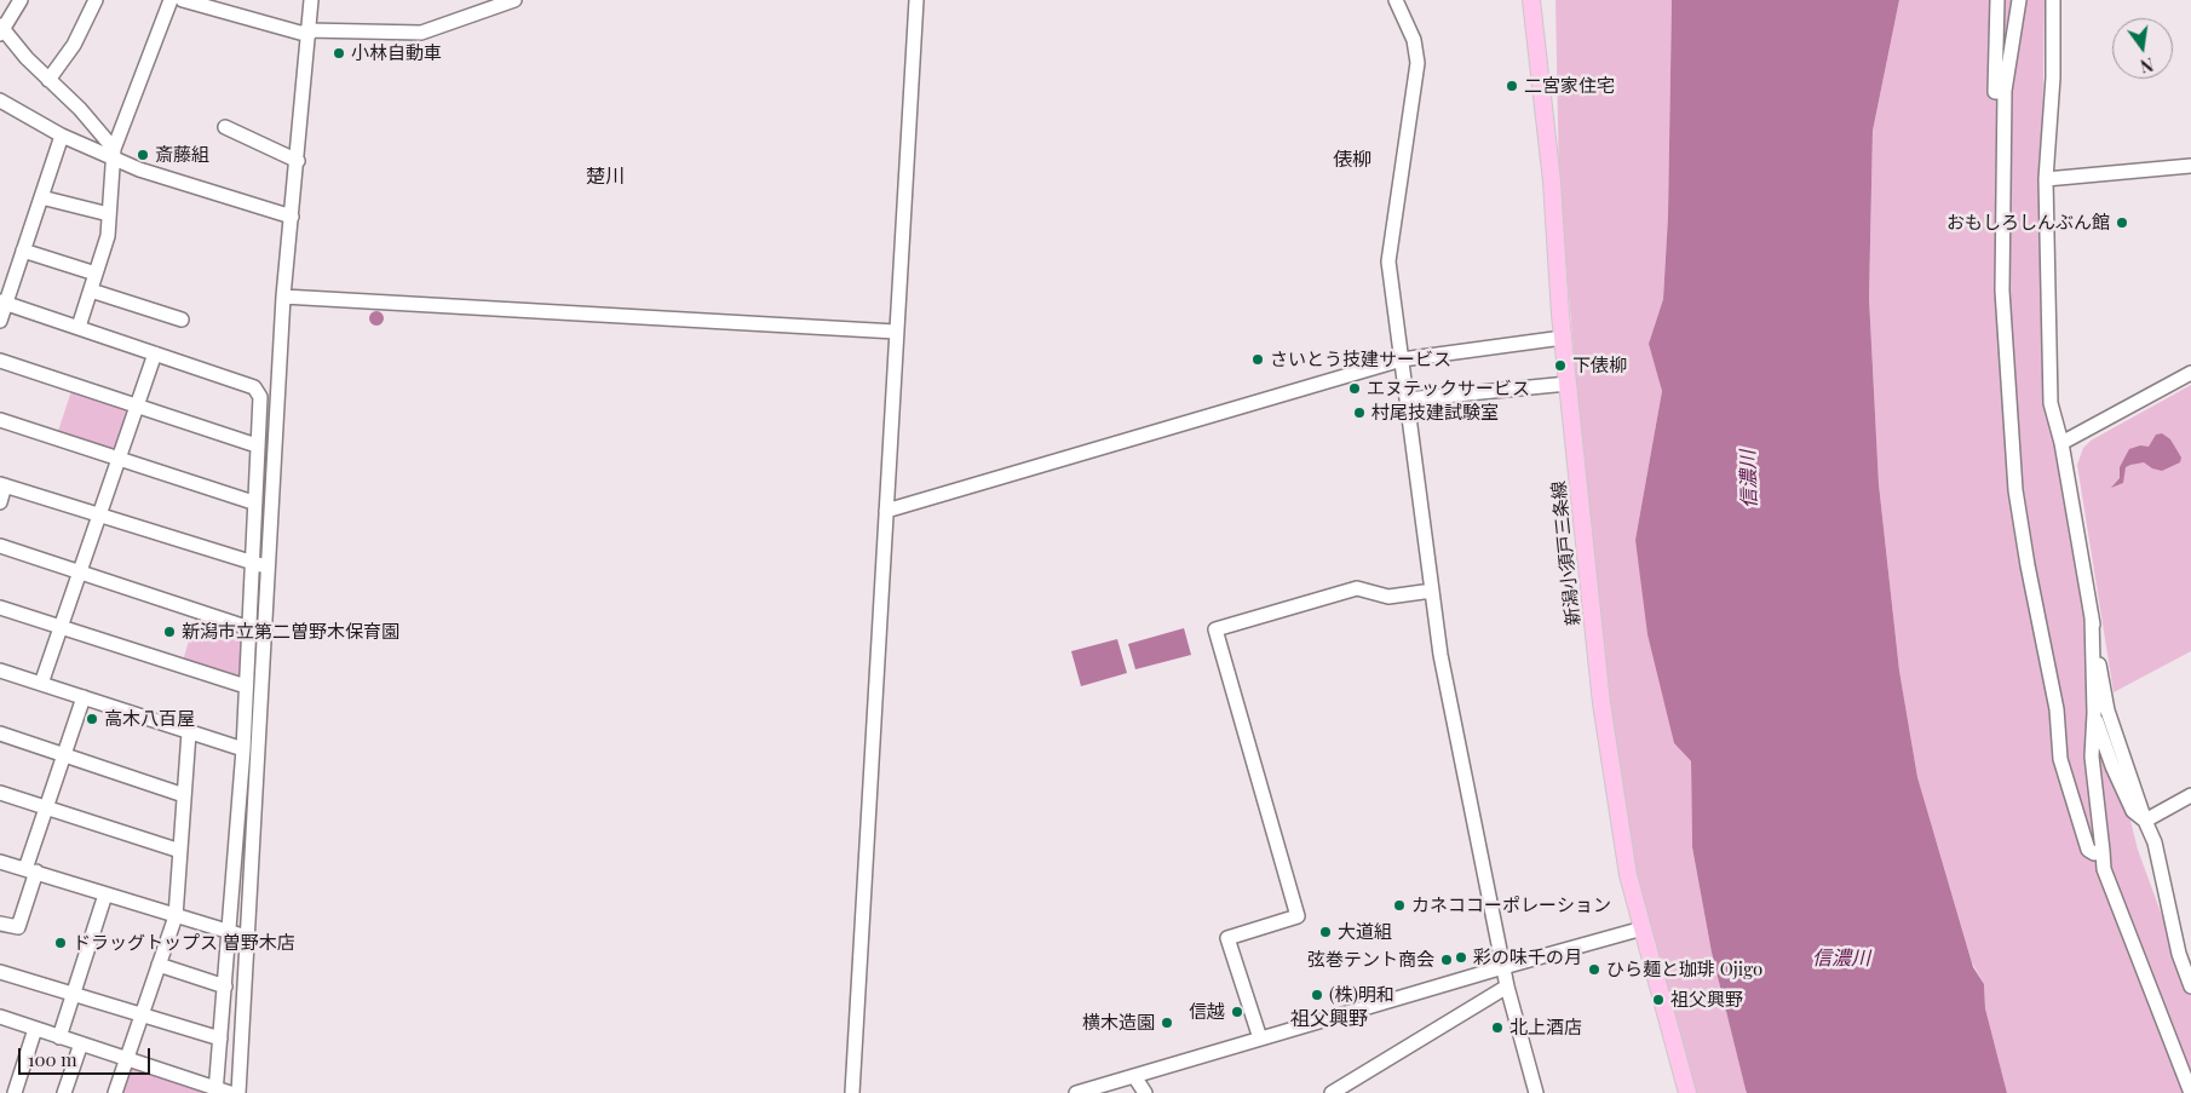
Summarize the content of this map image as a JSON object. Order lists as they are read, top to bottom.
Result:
{
  "streets": {
    "main road": ["新潟小須戸三条線"]
  },
  "districts": ["俵柳", "楚川", "祖父興野"],
  "water": ["信濃川"],
  "places": [
    "小林自動車",
    "二宮家住宅",
    "斎藤組",
    "おもしろしんぶん館",
    "さいとう技建サービス",
    "下俵柳",
    "エヌテックサービス",
    "村尾技建試験室",
    "新潟市立第二曽野木保育園",
    "高木八百屋",
    "カネココーポレーション",
    "大道組",
    "ドラッグトップス 曽野木店",
    "彩の味千の月",
    "弦巻テント商会",
    "ひら麺と珈琲 Ojigo",
    "(株)明和",
    "祖父興野",
    "信越",
    "横木造園",
    "北上酒店"
  ],
  "scale_bar": "100 m",
  "north": "bottom"
}
